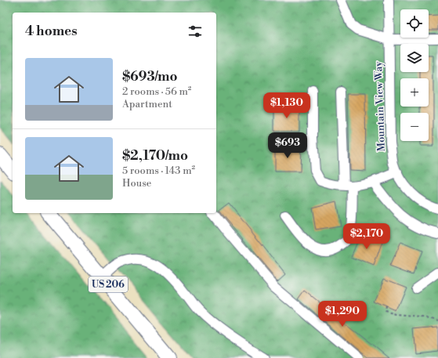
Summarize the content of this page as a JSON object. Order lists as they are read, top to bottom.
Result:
{
  "streets": {
    "highway": ["US 206"],
    "street": ["Mountain View Way"]
  },
  "page": {
    "map_buttons": ["+", "−"],
    "heading": "4 homes",
    "list": [
      {
        "name": "$693/mo",
        "note": "2 rooms · 56 m² · Apartment"
      },
      {
        "name": "$2,170/mo",
        "note": "5 rooms · 143 m² · House"
      }
    ],
    "price": [
      "$1,130",
      "$693",
      "$2,170",
      "$1,290"
    ]
  }
}
